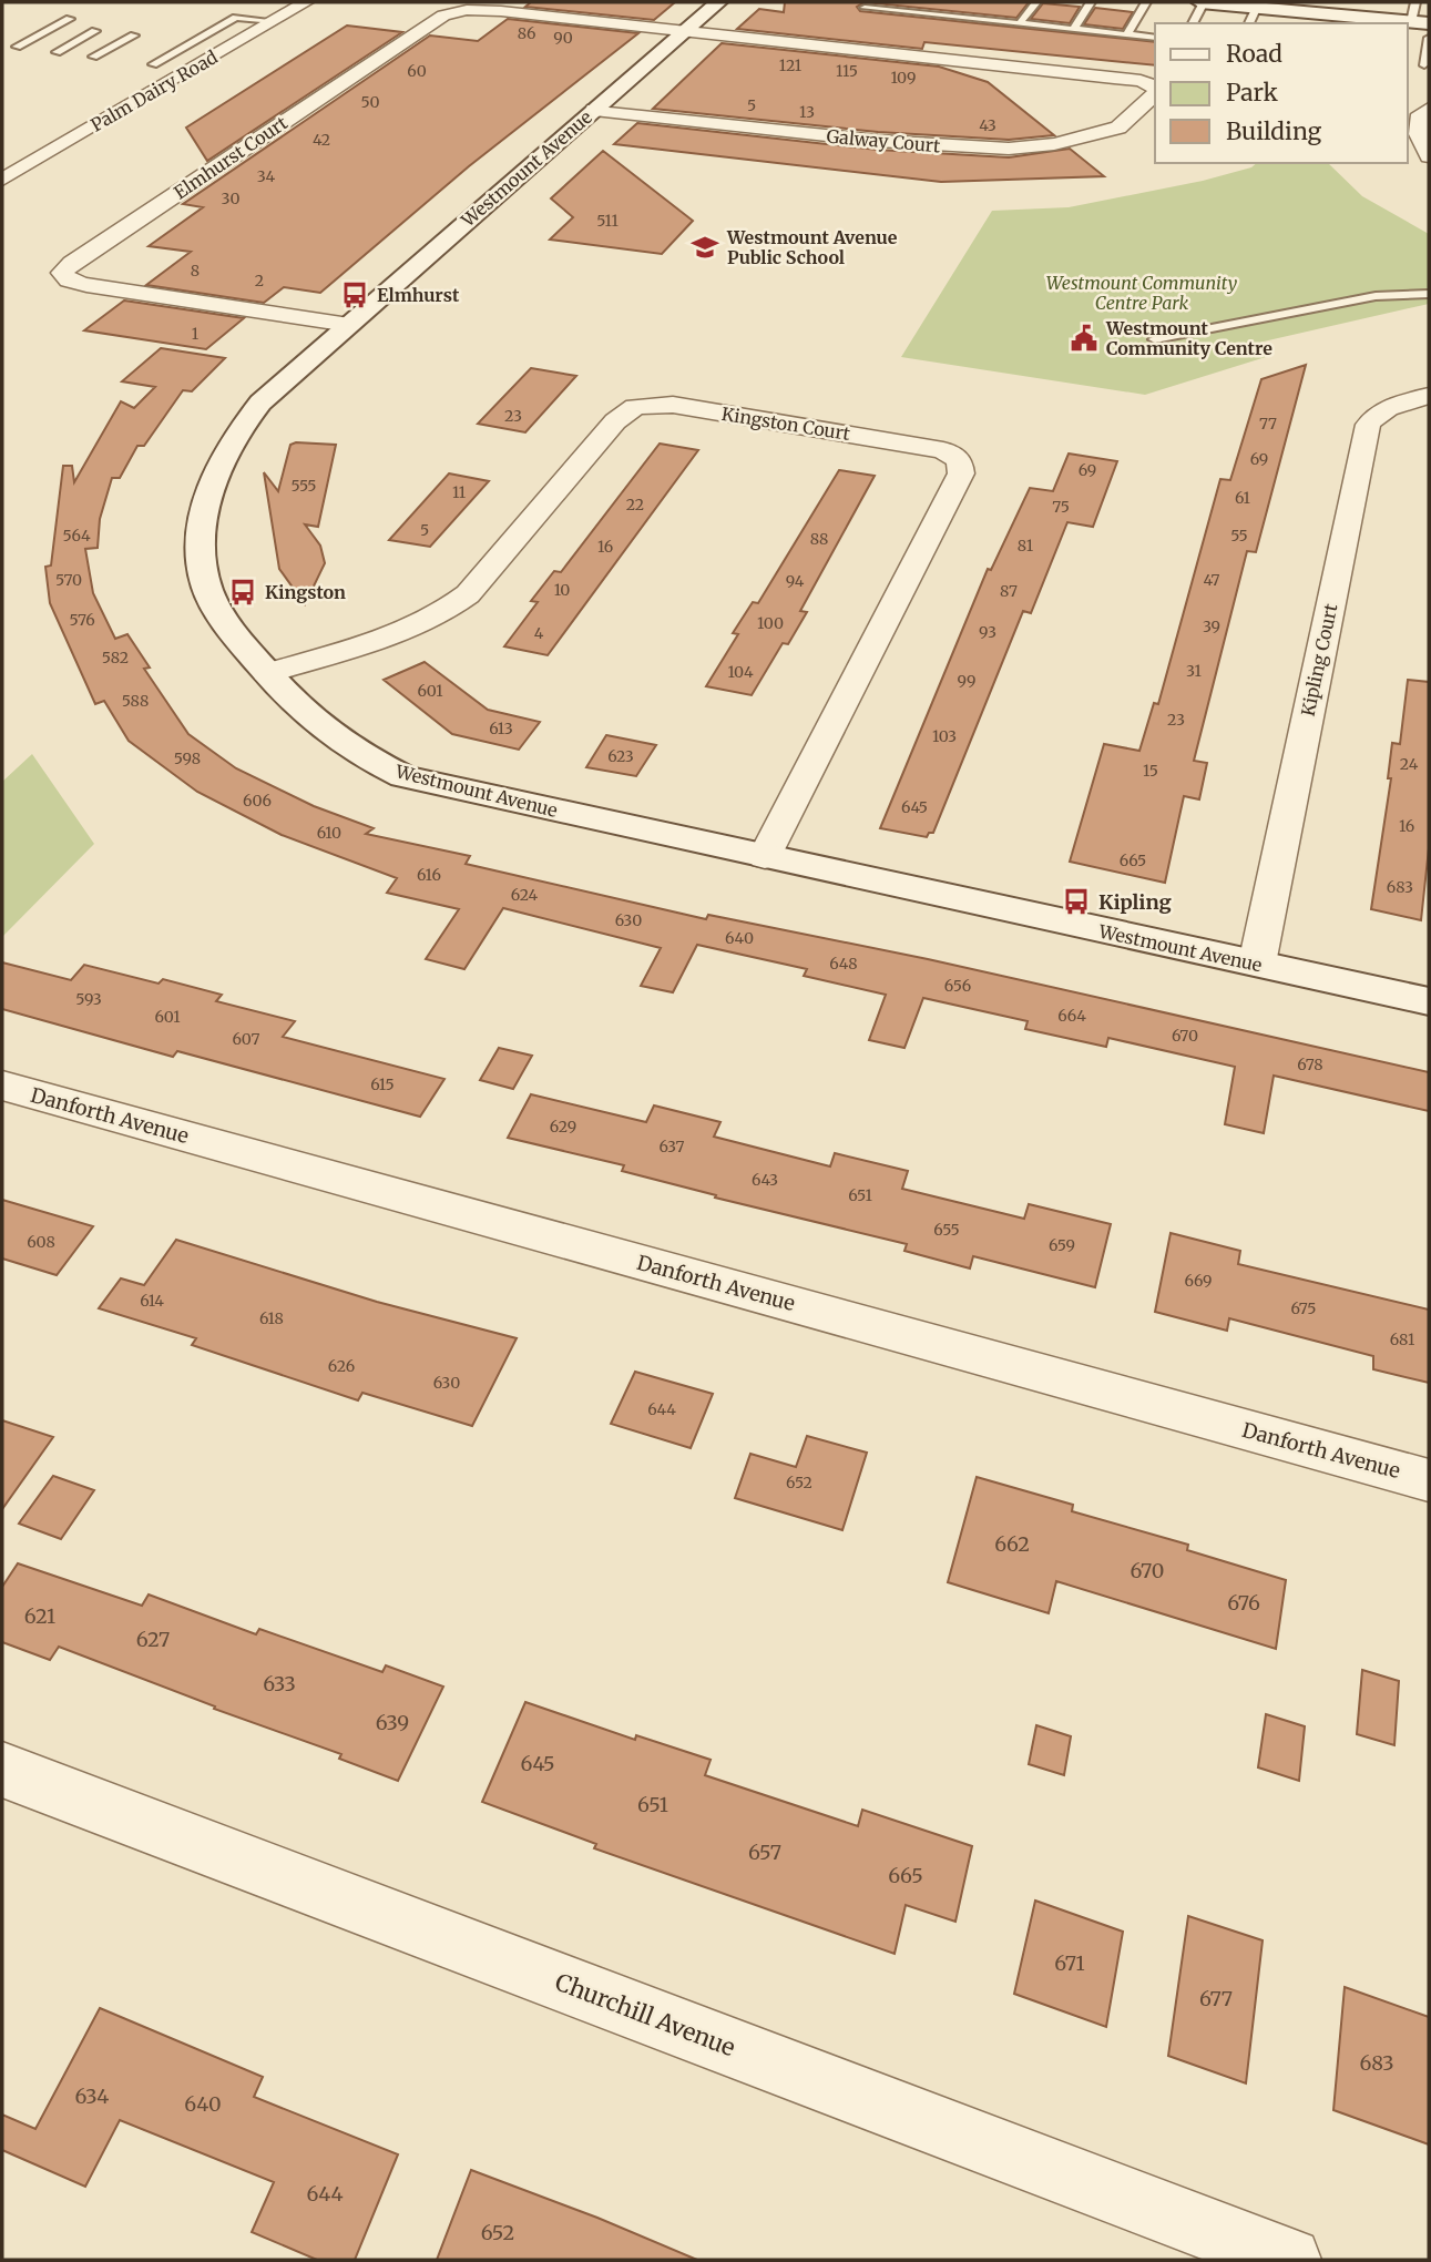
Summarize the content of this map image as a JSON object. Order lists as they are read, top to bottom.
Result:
{
  "streets": {
    "street": [
      "Palm Dairy Road",
      "Galway Court",
      "Elmhurst Court",
      "Westmount Avenue",
      "Kingston Court",
      "Kipling Court",
      "Danforth Avenue",
      "Churchill Avenue"
    ]
  },
  "crossings": [
    ["Galway Court", "Elmhurst Court"],
    ["Galway Court", "Westmount Avenue"],
    ["Elmhurst Court", "Westmount Avenue"],
    ["Westmount Avenue", "Kingston Court"],
    ["Westmount Avenue", "Kipling Court"]
  ],
  "parks": ["Westmount Community Centre Park"],
  "places": {
    "school or university": ["Westmount Avenue Public School"],
    "bus stop": ["Elmhurst", "Kingston", "Kipling"],
    "public building": ["Westmount Community Centre"]
  },
  "house_numbers": [
    "86",
    "90",
    "121",
    "60",
    "115",
    "109",
    "50",
    "5",
    "13",
    "43",
    "42",
    "34",
    "30",
    "511",
    "8",
    "2",
    "1",
    "23",
    "77",
    "69",
    "69",
    "555",
    "11",
    "61",
    "22",
    "75",
    "5",
    "564",
    "55",
    "88",
    "81",
    "16",
    "570",
    "47",
    "94",
    "10",
    "87",
    "576",
    "100",
    "39",
    "93",
    "4",
    "582",
    "31",
    "104",
    "99",
    "601",
    "588",
    "23",
    "613",
    "103",
    "623",
    "598",
    "24",
    "15",
    "606",
    "645",
    "16",
    "610",
    "665",
    "616",
    "683",
    "624",
    "630",
    "640",
    "648",
    "656",
    "593",
    "664",
    "601",
    "670",
    "607",
    "678",
    "615",
    "629",
    "637",
    "643",
    "651",
    "655",
    "608",
    "659",
    "669",
    "614",
    "675",
    "618",
    "681",
    "626",
    "630",
    "644",
    "652",
    "662",
    "670",
    "676",
    "621",
    "627",
    "633",
    "639",
    "645",
    "651",
    "657",
    "665",
    "671",
    "677",
    "683",
    "634",
    "640",
    "644",
    "652"
  ],
  "legend": ["Road", "Park", "Building"]
}
